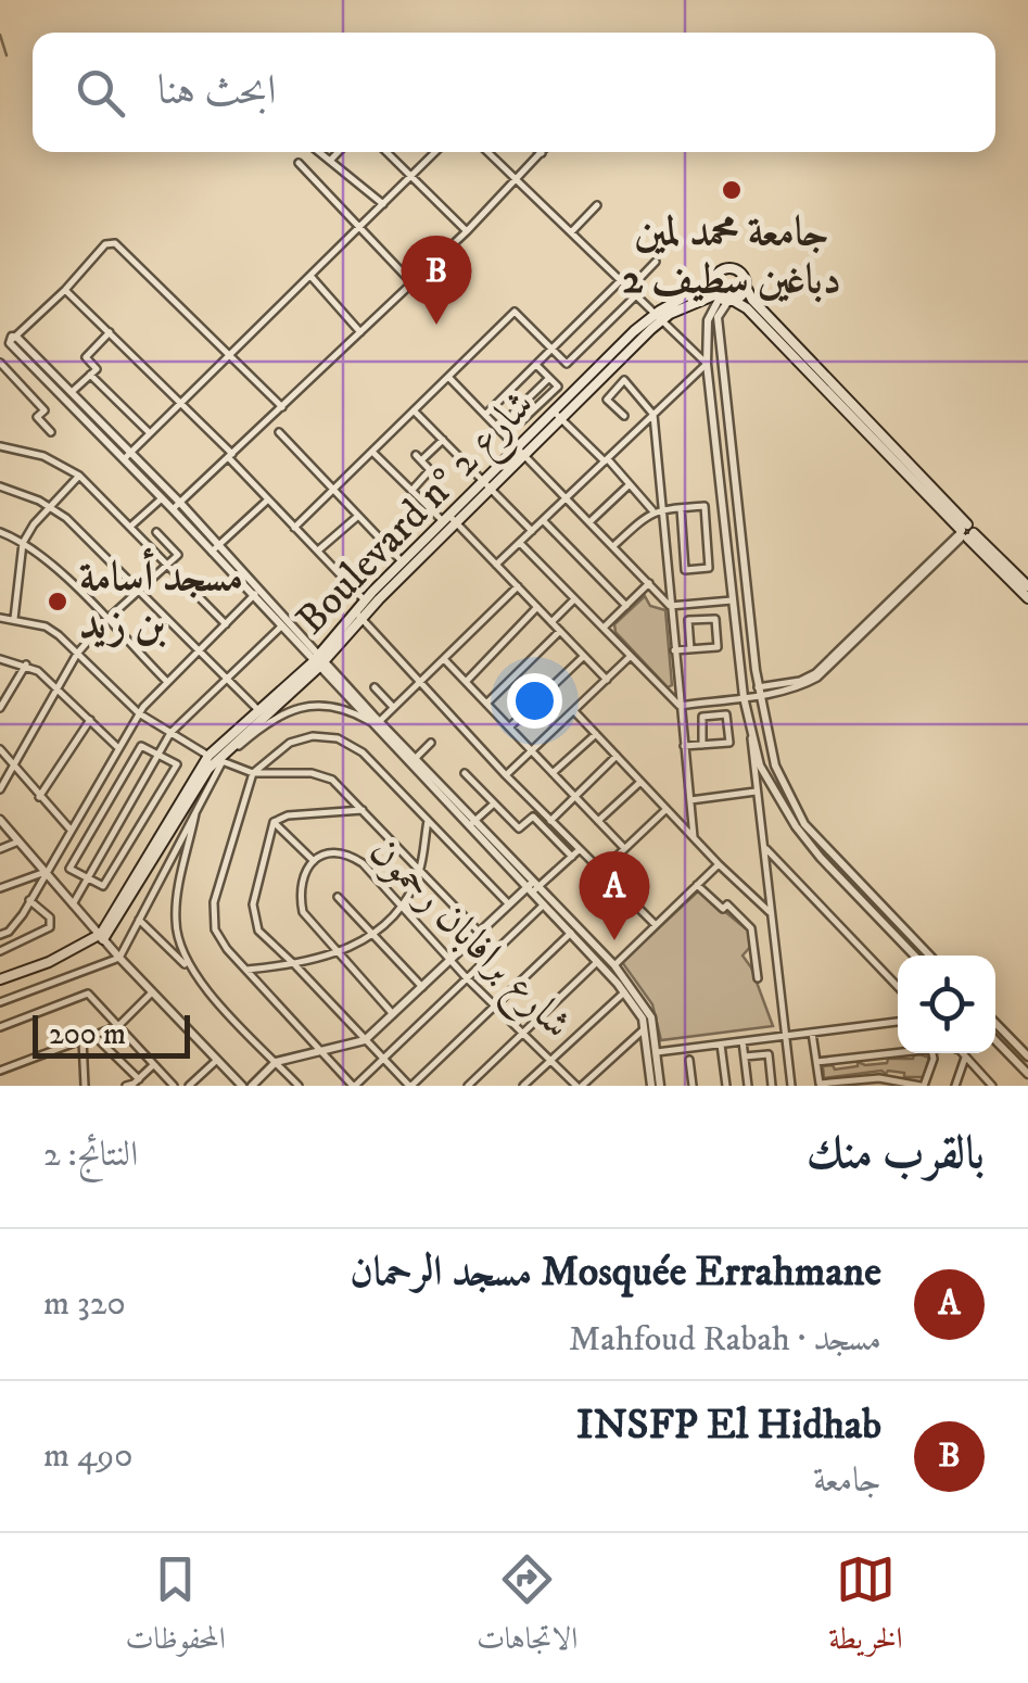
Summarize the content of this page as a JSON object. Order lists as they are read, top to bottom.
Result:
{
  "streets": {
    "main road": ["Boulevard n° شارع 2"],
    "street": ["شارع برافابان رحمون"]
  },
  "places": ["جامعة محمد لمين دباغين سطيف 2", "مسجد أسامة بن زيد"],
  "scale_bar": "200 m",
  "page": {
    "search": "ابحث هنا",
    "pins": ["B", "A"],
    "scale": "200 m",
    "heading": ["بالقرب منك", "النتائج: 2"],
    "list": [
      {
        "mark": "A",
        "name": "Mosquée Errahmane مسجد الرحمان",
        "note": "مسجد · Mahfoud Rabah",
        "value": "320 m"
      },
      {
        "mark": "B",
        "name": "INSFP El Hidhab",
        "note": "جامعة",
        "value": "490 m"
      }
    ],
    "nav": ["الخريطة", "الاتجاهات", "المحفوظات"]
  }
}
